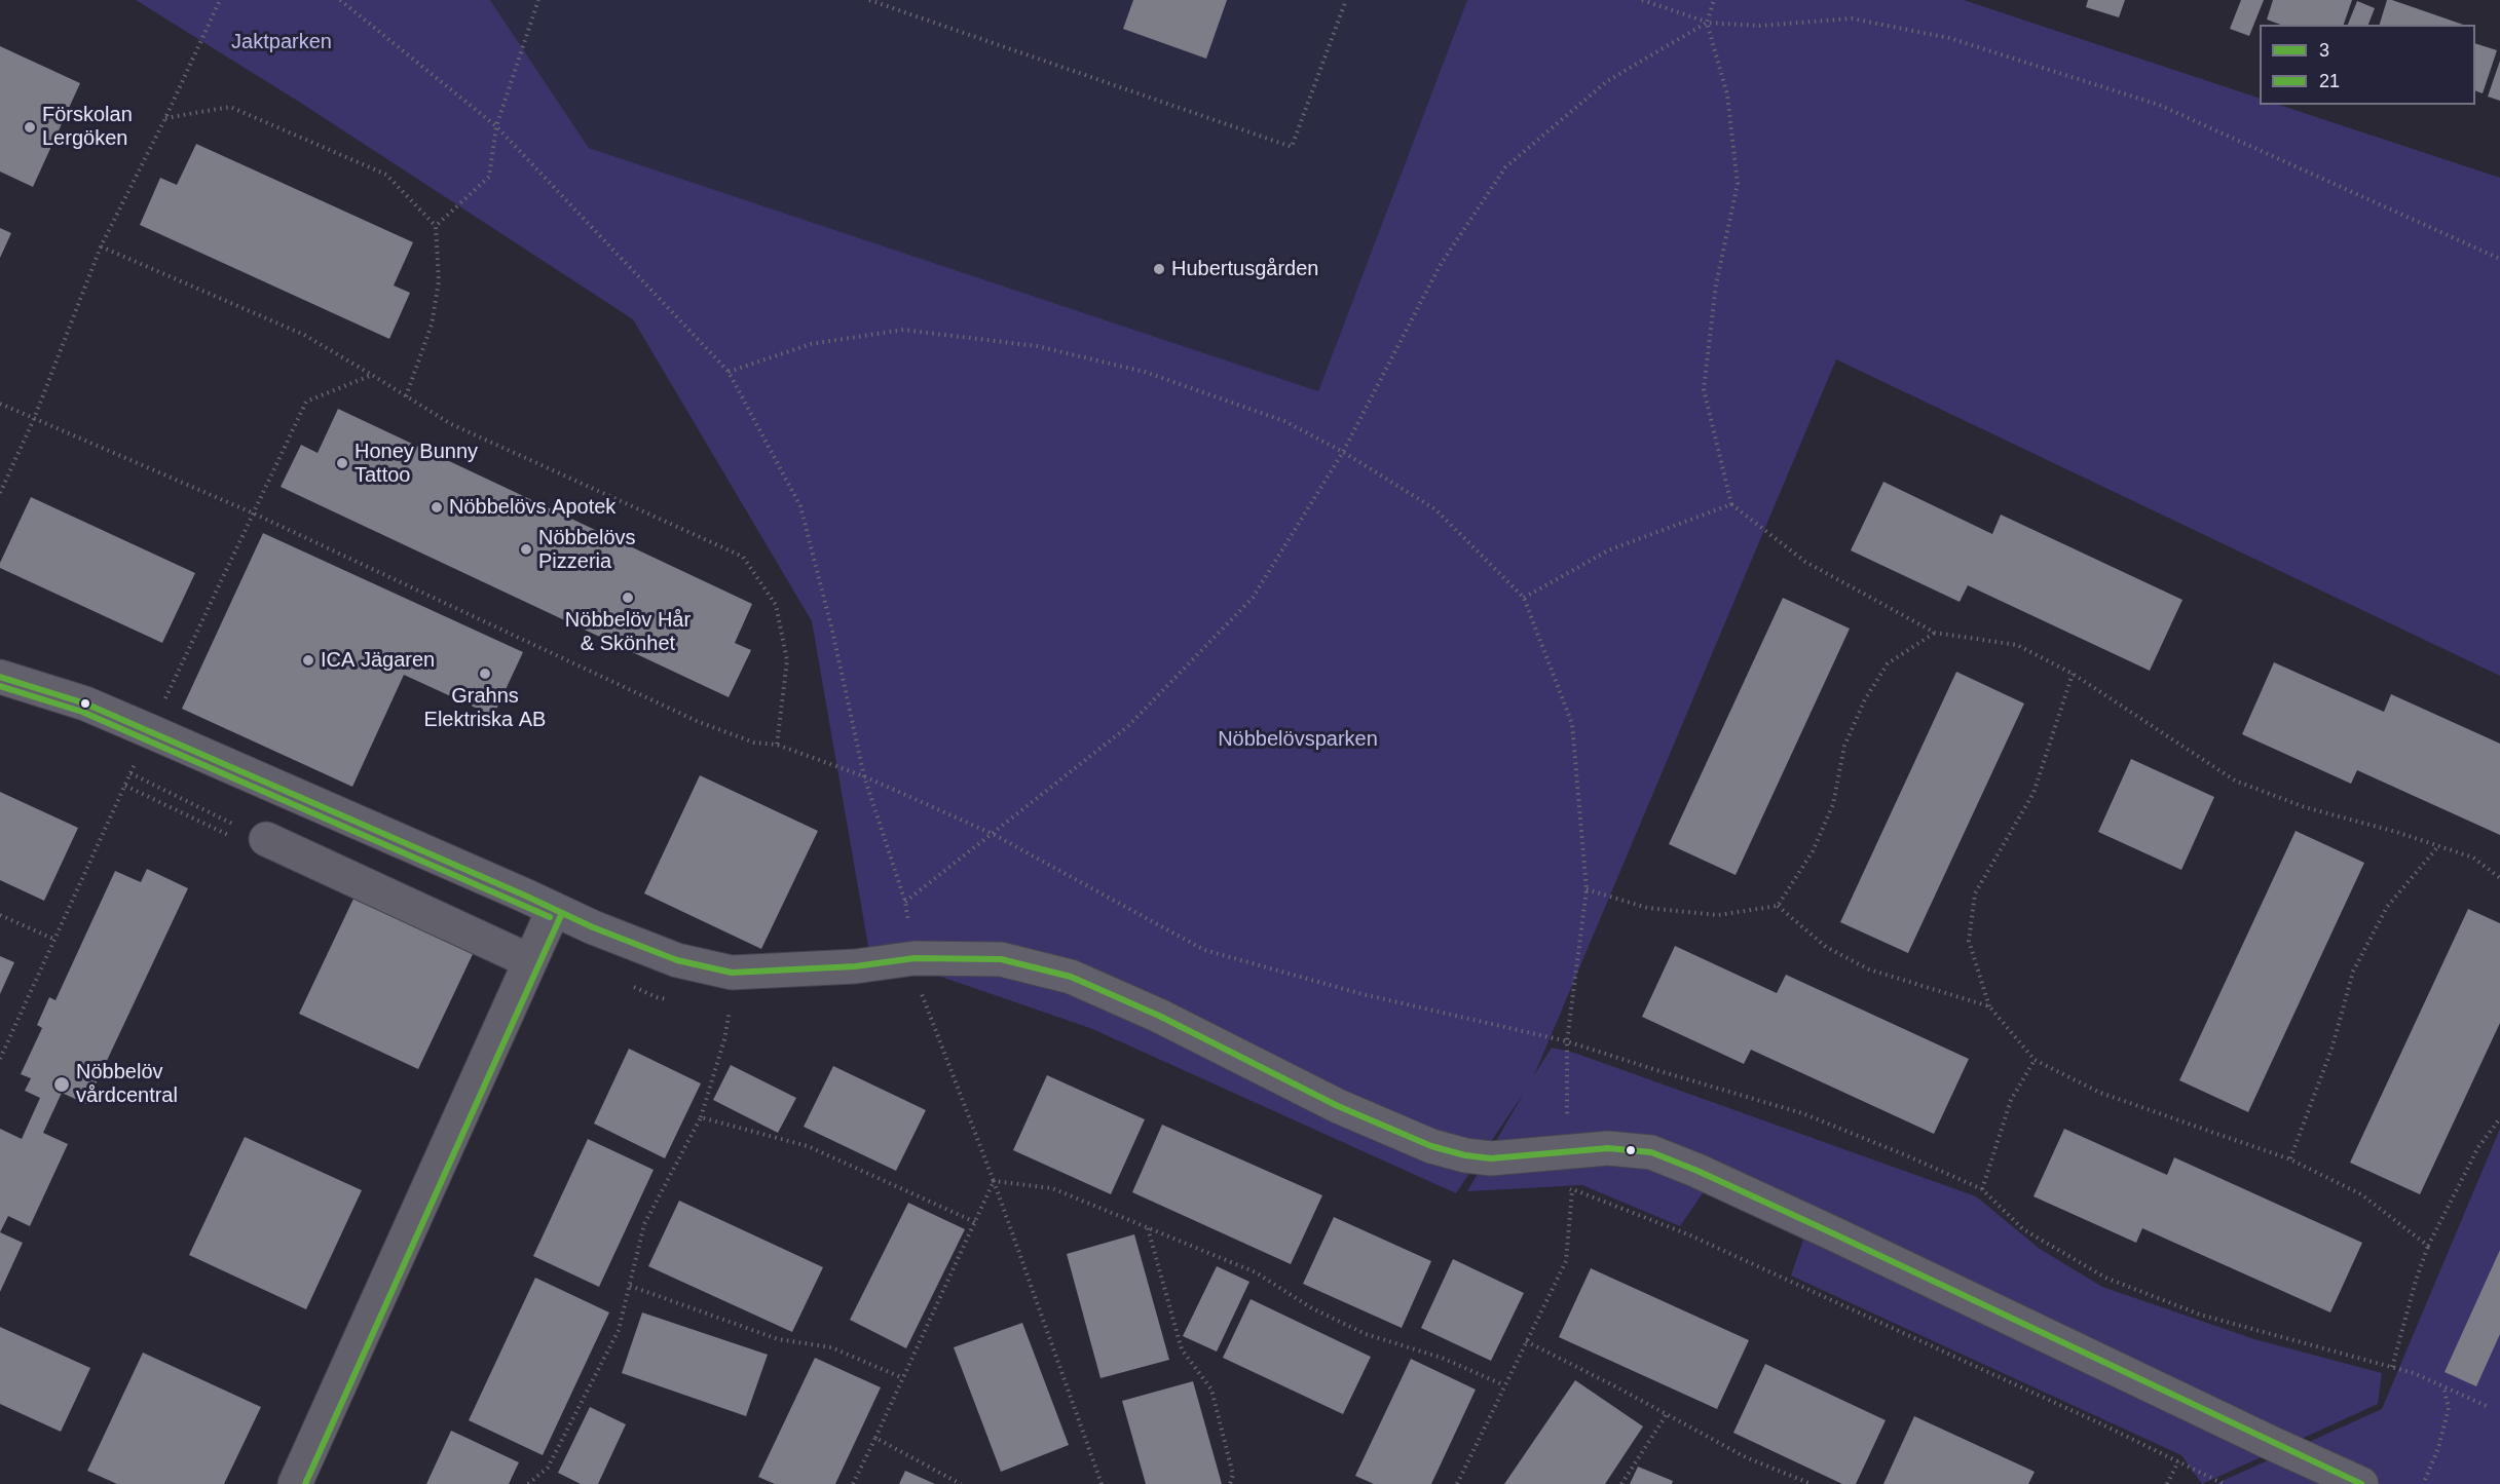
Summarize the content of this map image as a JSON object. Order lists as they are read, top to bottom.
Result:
{
  "parks": ["Jaktparken", "Nöbbelövsparken"],
  "places": [
    "Förskolan Lergöken",
    "Hubertusgården",
    "Honey Bunny Tattoo",
    "Nöbbelövs Apotek",
    "Nöbbelövs Pizzeria",
    "Nöbbelöv Hår & Skönhet",
    "ICA Jägaren",
    "Grahns Elektriska AB",
    "Nöbbelöv vårdcentral"
  ],
  "lines": ["transit line 3", "transit line 21"],
  "legend": ["3", "21"]
}
